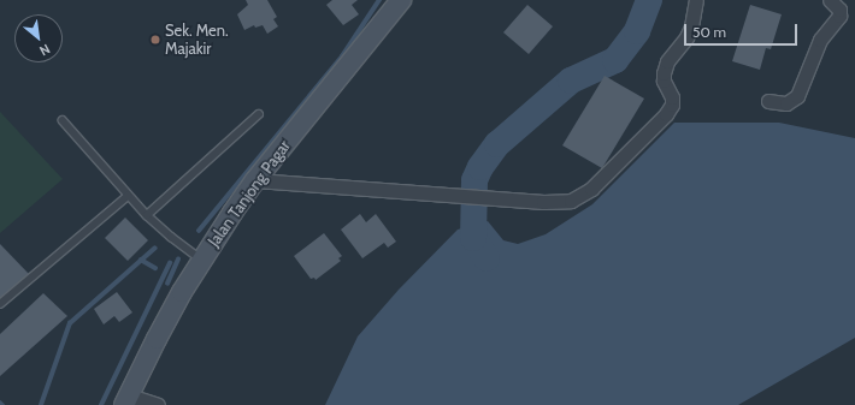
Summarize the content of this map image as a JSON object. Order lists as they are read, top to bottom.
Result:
{
  "streets": {
    "main road": ["Jalan Tanjong Pagar"]
  },
  "places": ["Sek. Men. Majakir"],
  "scale_bar": "50 m",
  "north": "bottom right"
}
